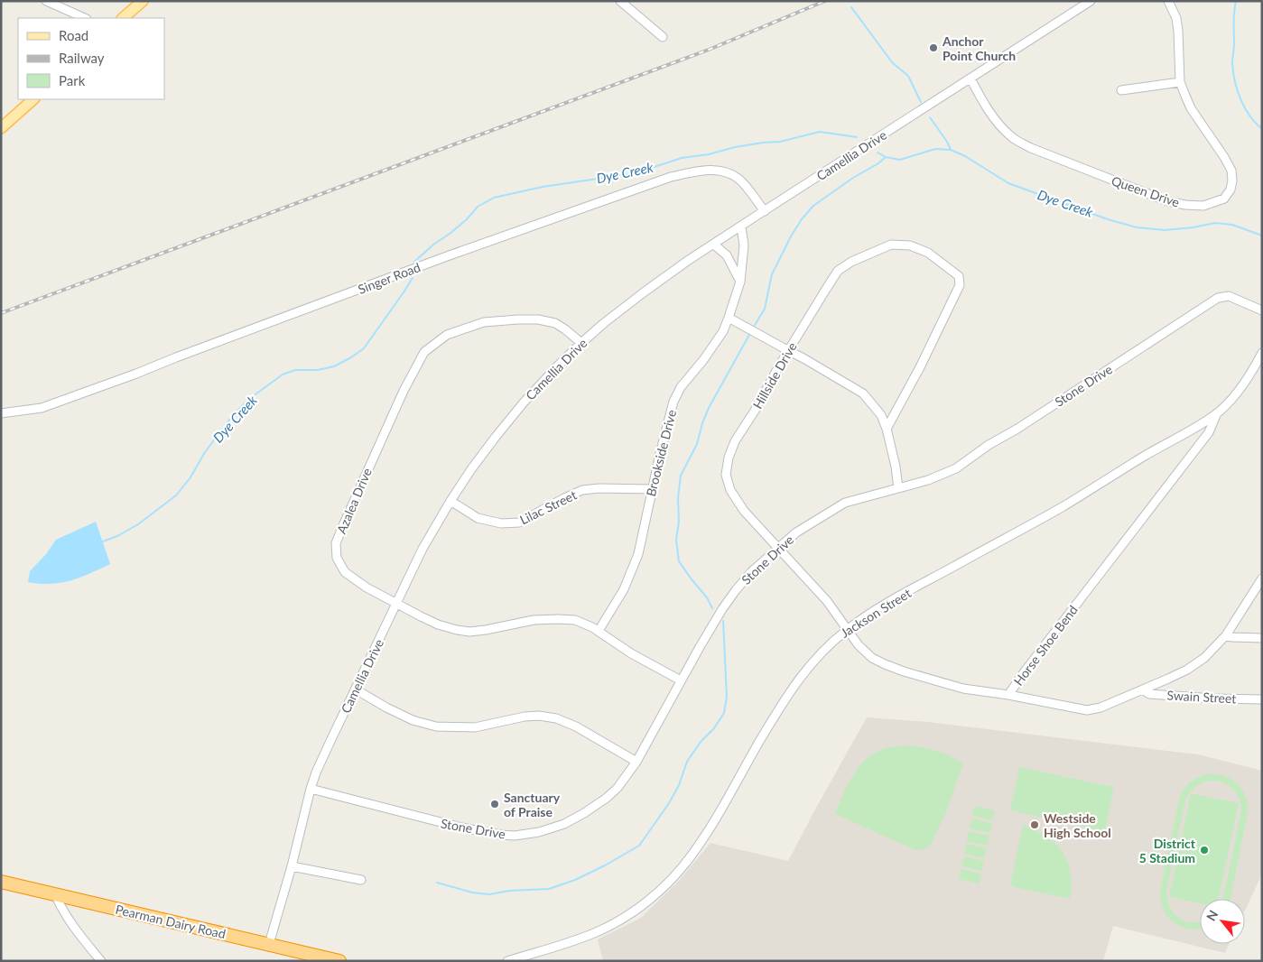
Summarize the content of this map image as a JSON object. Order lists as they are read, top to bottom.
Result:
{
  "streets": {
    "highway": ["Pearman Dairy Road"],
    "street": [
      "Camellia Drive",
      "Queen Drive",
      "Singer Road",
      "Hillside Drive",
      "Stone Drive",
      "Brookside Drive",
      "Azalea Drive",
      "Lilac Street",
      "Jackson Street",
      "Horse Shoe Bend",
      "Swain Street"
    ]
  },
  "crossings": [
    ["Camellia Drive", "Queen Drive"],
    ["Camellia Drive", "Singer Road"],
    ["Camellia Drive", "Stone Drive"],
    ["Camellia Drive", "Brookside Drive"],
    ["Camellia Drive", "Azalea Drive"],
    ["Camellia Drive", "Lilac Street"],
    ["Camellia Drive", "Pearman Dairy Road"],
    ["Hillside Drive", "Stone Drive"],
    ["Hillside Drive", "Jackson Street"],
    ["Hillside Drive", "Horse Shoe Bend"],
    ["Stone Drive", "Azalea Drive"],
    ["Brookside Drive", "Azalea Drive"],
    ["Brookside Drive", "Lilac Street"],
    ["Jackson Street", "Horse Shoe Bend"],
    ["Horse Shoe Bend", "Swain Street"]
  ],
  "water": ["Dye Creek"],
  "places": [
    "Anchor Point Church",
    "Sanctuary of Praise",
    "Westside High School",
    "District 5 Stadium"
  ],
  "legend": ["Road", "Railway", "Park"],
  "north": "top left"
}
